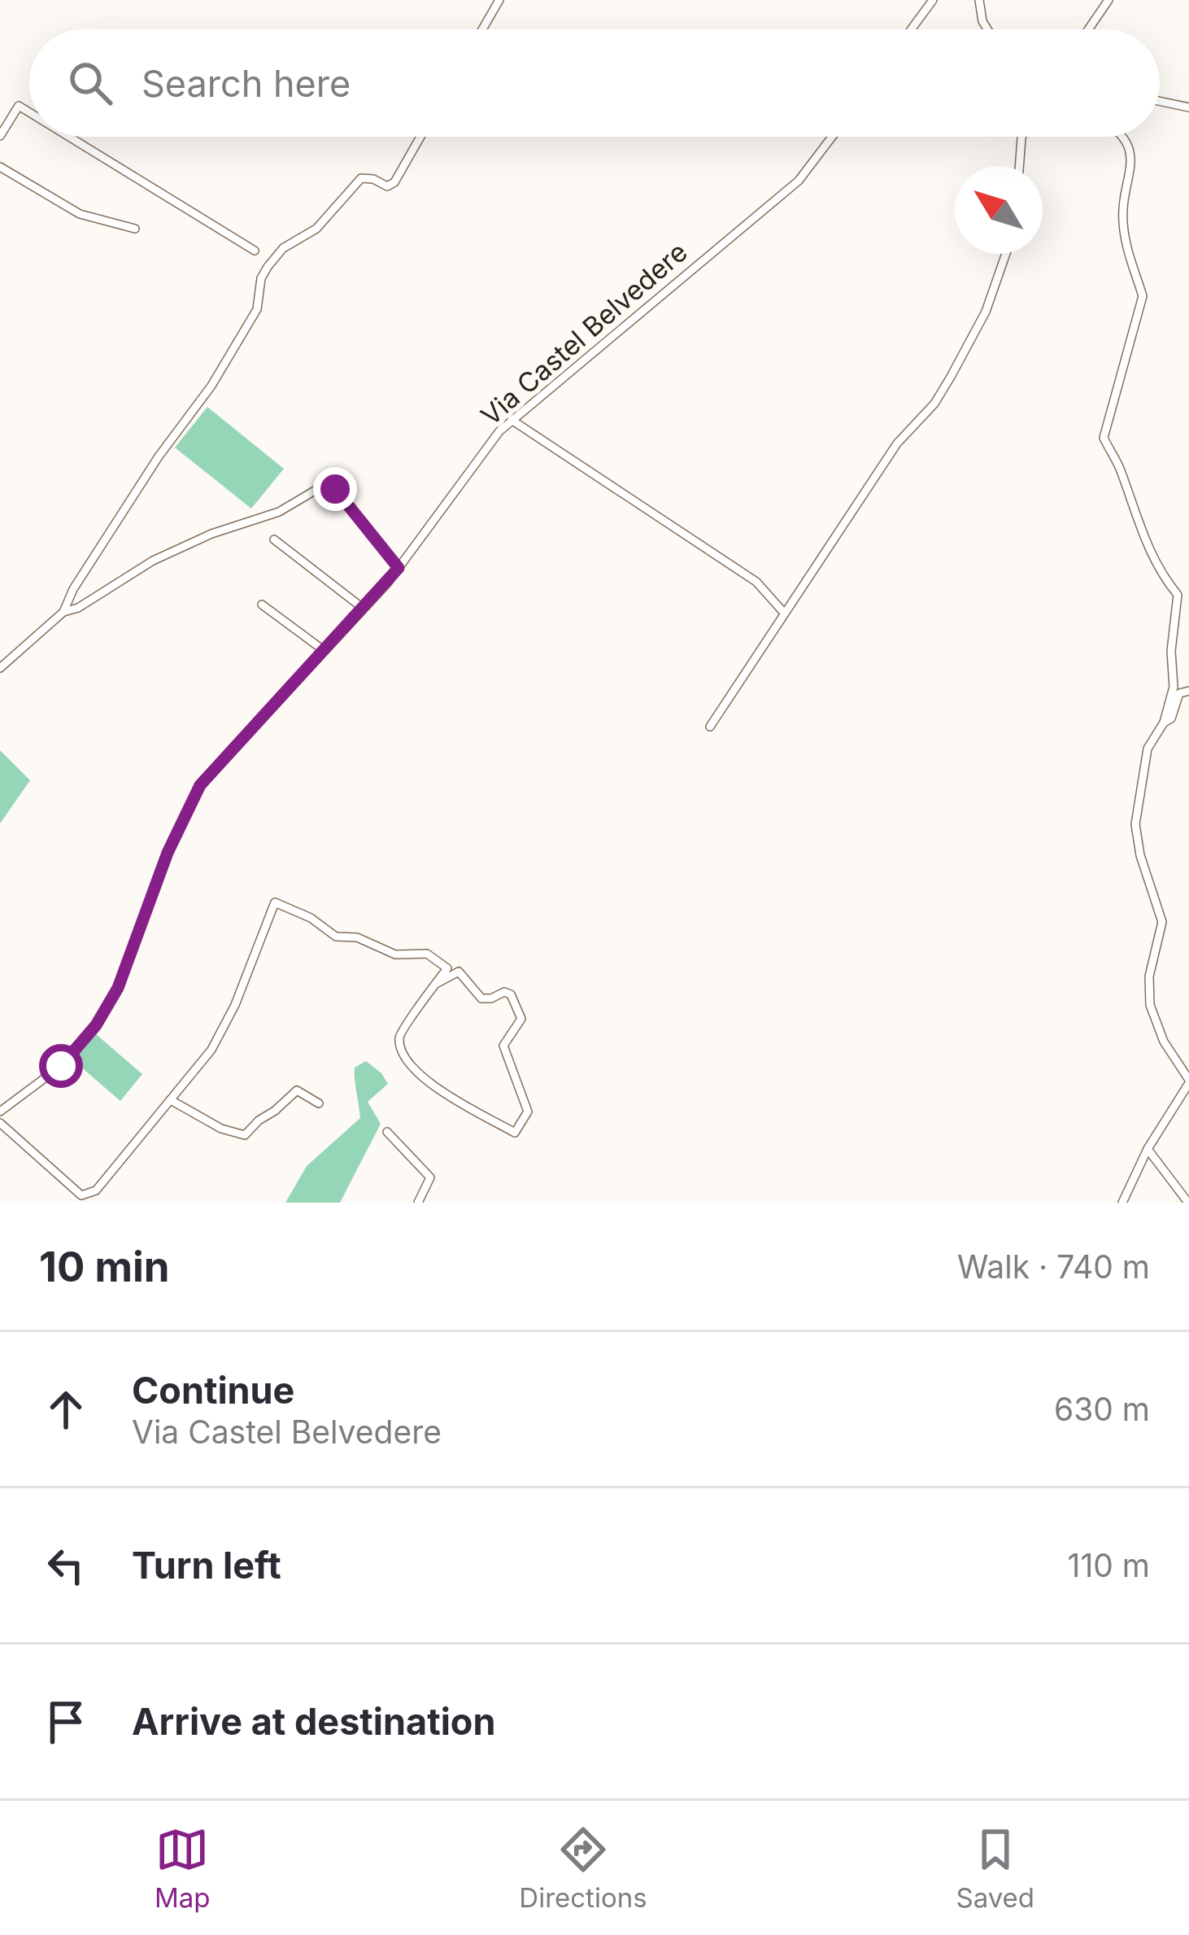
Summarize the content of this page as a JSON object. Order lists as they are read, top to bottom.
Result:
{
  "streets": {
    "street": ["Via Castel Belvedere"]
  },
  "north": "top left",
  "page": {
    "search": "Search here",
    "heading": ["10 min", "Walk · 740 m"],
    "list": [
      ["Continue", "Via Castel Belvedere", "630 m"],
      ["Turn left", "110 m"],
      "Arrive at destination"
    ],
    "nav": ["Map", "Directions", "Saved"]
  }
}
